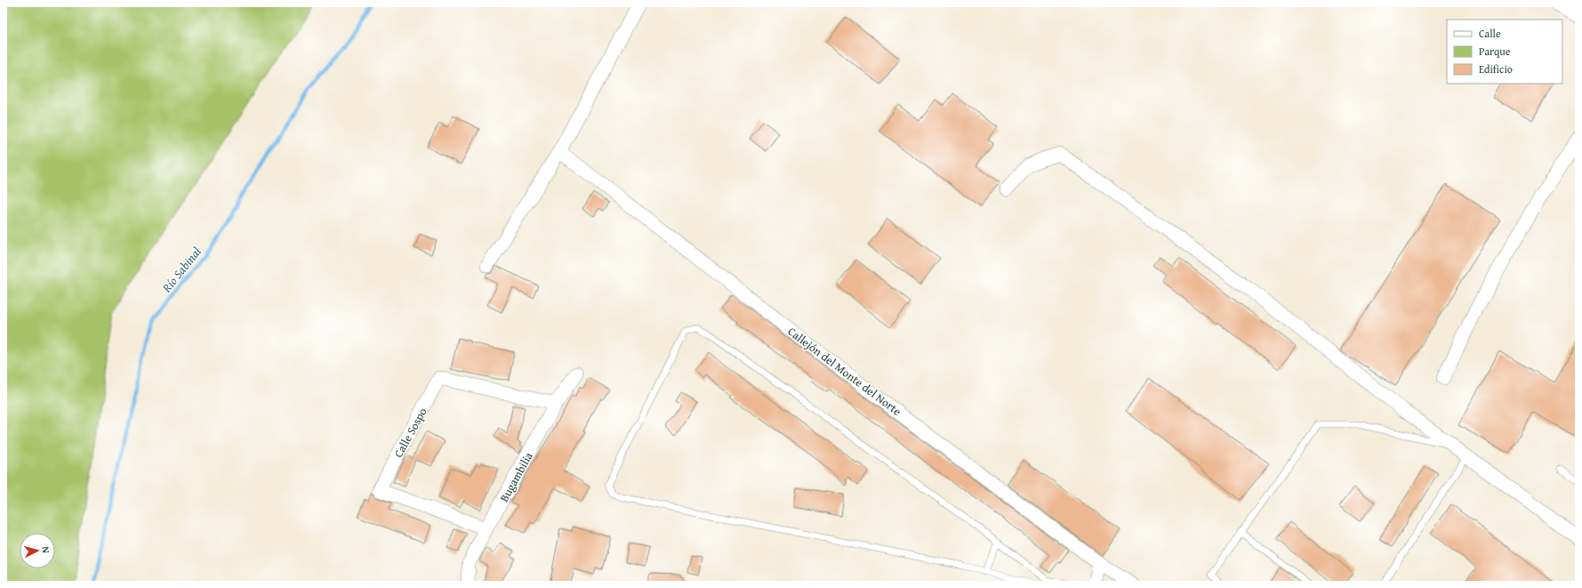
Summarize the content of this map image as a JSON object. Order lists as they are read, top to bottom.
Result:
{
  "streets": {
    "street": ["Callejón del Monte del Norte", "Calle Sospo", "Bugambilia"]
  },
  "crossings": [
    ["Calle Sospo", "Bugambilia"]
  ],
  "water": ["Río Sabinal"],
  "legend": ["Calle", "Parque", "Edificio"],
  "north": "right"
}
